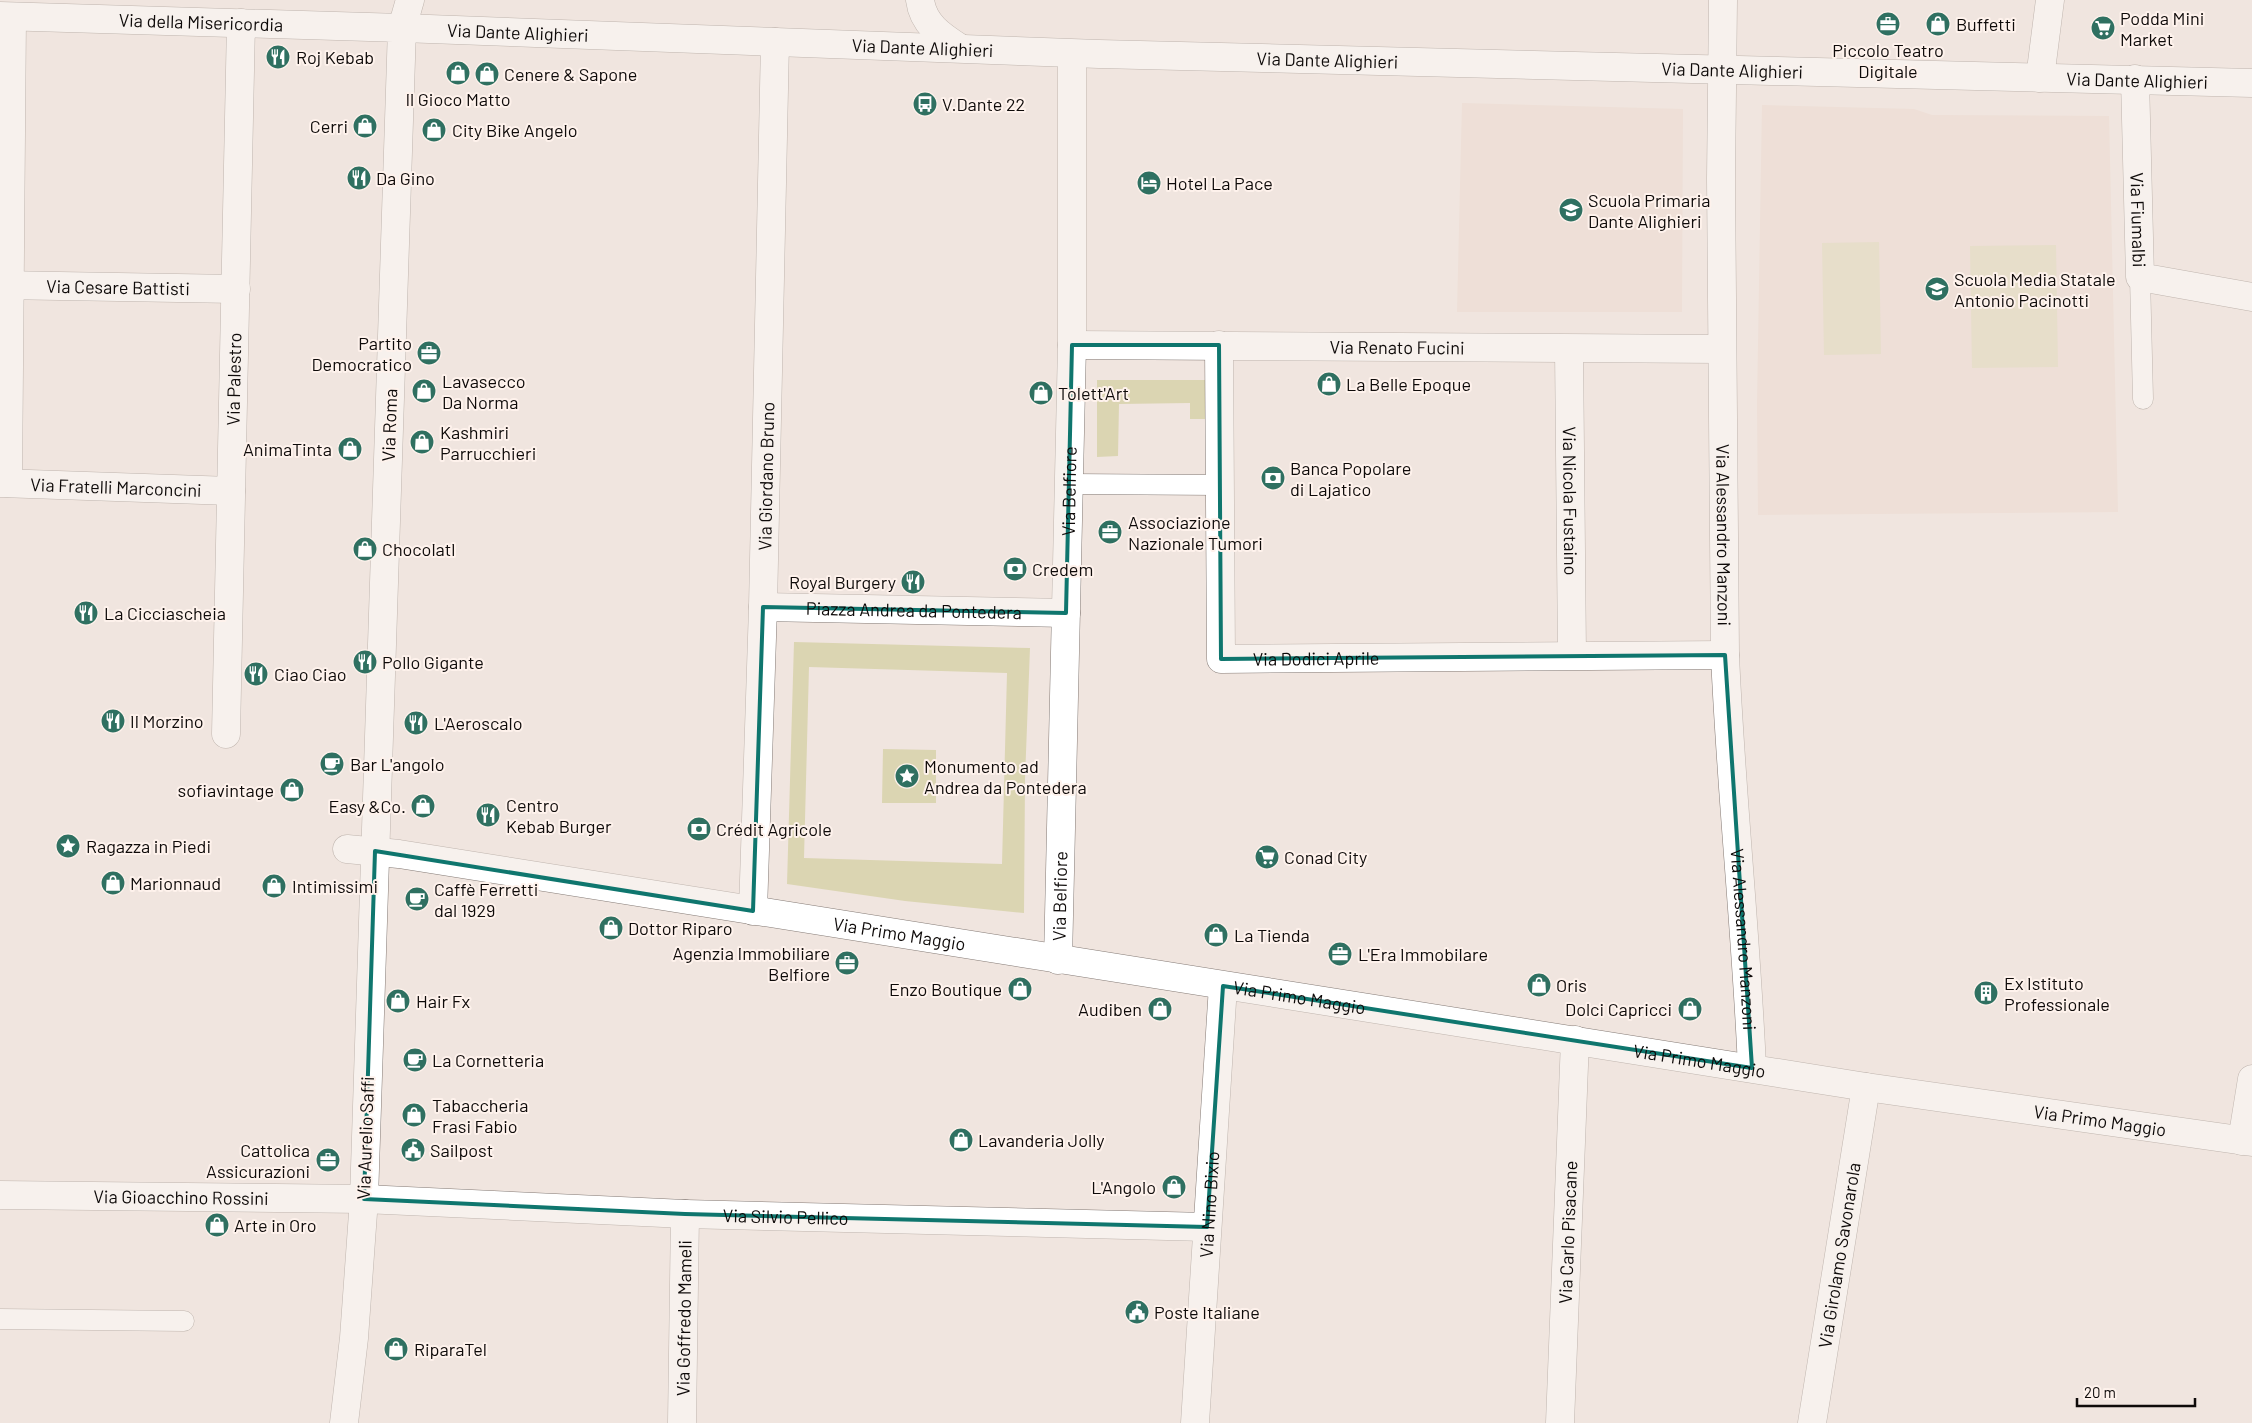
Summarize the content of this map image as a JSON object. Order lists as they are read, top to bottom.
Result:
{
  "streets": {
    "street": [
      "Via della Misericordia",
      "Via Dante Alighieri",
      "Via Fiumalbi",
      "Via Cesare Battisti",
      "Via Renato Fucini",
      "Via Palestro",
      "Via Roma",
      "Via Giordano Bruno",
      "Via Fratelli Marconcini",
      "Via Belfiore",
      "Via Nicola Fustaino",
      "Via Alessandro Manzoni",
      "Piazza Andrea da Pontedera",
      "Via Dodici Aprile",
      "Via Primo Maggio",
      "Via Aurelio Saffi",
      "Via Gioacchino Rossini",
      "Via Nino Bixio",
      "Via Silvio Pellico",
      "Via Carlo Pisacane",
      "Via Girolamo Savonarola",
      "Via Goffredo Mameli"
    ]
  },
  "crossings": [
    ["Via della Misericordia", "Via Dante Alighieri"],
    ["Via della Misericordia", "Via Palestro"],
    ["Via della Misericordia", "Via Roma"],
    ["Via Dante Alighieri", "Via Fiumalbi"],
    ["Via Dante Alighieri", "Via Roma"],
    ["Via Dante Alighieri", "Via Giordano Bruno"],
    ["Via Dante Alighieri", "Via Belfiore"],
    ["Via Dante Alighieri", "Via Alessandro Manzoni"],
    ["Via Cesare Battisti", "Via Palestro"],
    ["Via Renato Fucini", "Via Belfiore"],
    ["Via Renato Fucini", "Via Nicola Fustaino"],
    ["Via Renato Fucini", "Via Alessandro Manzoni"],
    ["Via Renato Fucini", "Via Dodici Aprile"],
    ["Via Palestro", "Via Fratelli Marconcini"],
    ["Via Roma", "Via Primo Maggio"],
    ["Via Roma", "Via Aurelio Saffi"],
    ["Via Giordano Bruno", "Piazza Andrea da Pontedera"],
    ["Via Giordano Bruno", "Via Primo Maggio"],
    ["Via Belfiore", "Piazza Andrea da Pontedera"],
    ["Via Belfiore", "Via Primo Maggio"],
    ["Via Nicola Fustaino", "Via Dodici Aprile"],
    ["Via Alessandro Manzoni", "Via Dodici Aprile"],
    ["Via Alessandro Manzoni", "Via Primo Maggio"],
    ["Via Primo Maggio", "Via Aurelio Saffi"],
    ["Via Primo Maggio", "Via Nino Bixio"],
    ["Via Primo Maggio", "Via Carlo Pisacane"],
    ["Via Primo Maggio", "Via Girolamo Savonarola"],
    ["Via Aurelio Saffi", "Via Gioacchino Rossini"],
    ["Via Aurelio Saffi", "Via Silvio Pellico"],
    ["Via Gioacchino Rossini", "Via Silvio Pellico"],
    ["Via Nino Bixio", "Via Silvio Pellico"],
    ["Via Silvio Pellico", "Via Goffredo Mameli"]
  ],
  "places": {
    "office": [
      "Piccolo Teatro Digitale",
      "Partito Democratico",
      "Associazione Nazionale Tumori",
      "L'Era Immobilare",
      "Agenzia Immobiliare Belfiore",
      "Cattolica Assicurazioni"
    ],
    "shop": [
      "Buffetti",
      "Il Gioco Matto",
      "Cenere & Sapone",
      "Cerri",
      "City Bike Angelo",
      "La Belle Epoque",
      "Lavasecco Da Norma",
      "Tolett'Art",
      "Kashmiri Parrucchieri",
      "AnimaTinta",
      "Chocolatl",
      "sofiavintage",
      "Easy &Co.",
      "Marionnaud",
      "Intimissimi",
      "Dottor Riparo",
      "La Tienda",
      "Oris",
      "Enzo Boutique",
      "Hair Fx",
      "Audiben",
      "Dolci Capricci",
      "Tabaccheria Frasi Fabio",
      "Lavanderia Jolly",
      "L'Angolo",
      "Arte in Oro",
      "RiparaTel"
    ],
    "supermarket": ["Podda Mini Market", "Conad City"],
    "restaurant": [
      "Roj Kebab",
      "Da Gino",
      "Royal Burgery",
      "La Cicciascheia",
      "Pollo Gigante",
      "Ciao Ciao",
      "Il Morzino",
      "L'Aeroscalo",
      "Centro Kebab Burger"
    ],
    "bus stop": ["V.Dante 22"],
    "hotel": ["Hotel La Pace"],
    "school or university": ["Scuola Primaria Dante Alighieri", "Scuola Media Statale Antonio Pacinotti"],
    "bank": ["Banca Popolare di Lajatico", "Credem", "Crédit Agricole"],
    "cafe": ["Bar L'angolo", "Caffè Ferretti dal 1929", "La Cornetteria"],
    "place": ["Monumento ad Andrea da Pontedera", "Ragazza in Piedi"],
    "building": ["Ex Istituto Professionale"],
    "public building": ["Sailpost", "Poste Italiane"]
  },
  "scale_bar": "20 m"
}
